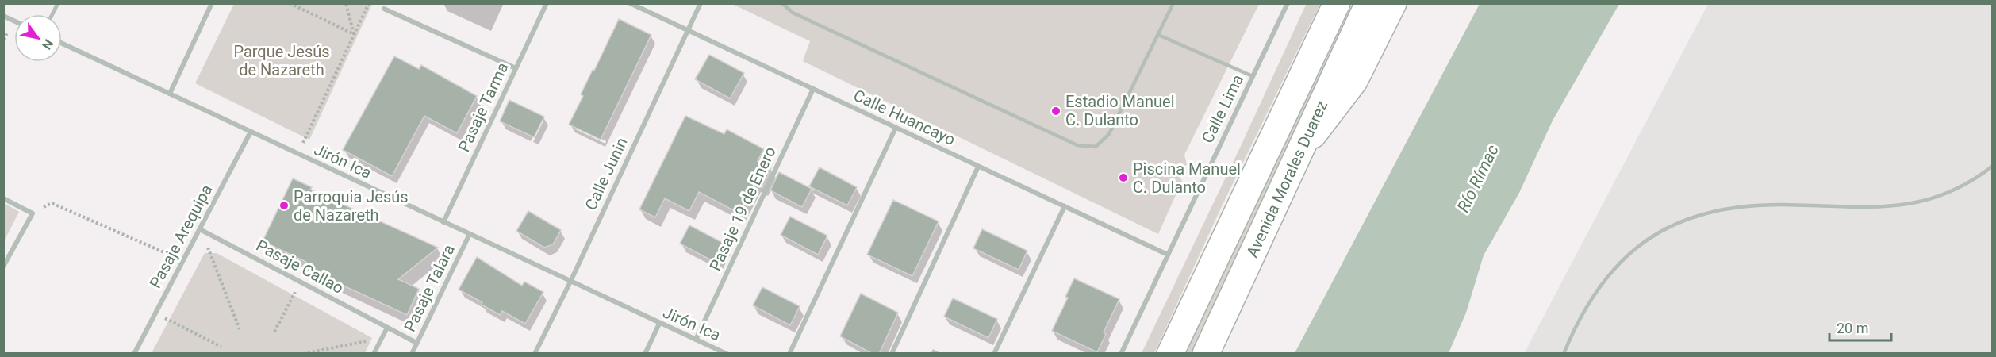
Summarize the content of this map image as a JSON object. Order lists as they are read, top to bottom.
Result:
{
  "streets": {
    "main road": ["Avenida Morales Duarez"],
    "street": [
      "Pasaje Tarma",
      "Calle Lima",
      "Calle Huancayo",
      "Jirón Ica",
      "Calle Junin",
      "Pasaje 19 de Enero",
      "Pasaje Arequipa",
      "Pasaje Callao",
      "Pasaje Talara"
    ]
  },
  "crossings": [
    ["Pasaje Tarma", "Jirón Ica"],
    ["Calle Lima", "Calle Huancayo"],
    ["Calle Huancayo", "Calle Junin"],
    ["Calle Huancayo", "Pasaje 19 de Enero"],
    ["Jirón Ica", "Calle Junin"],
    ["Jirón Ica", "Pasaje 19 de Enero"],
    ["Jirón Ica", "Pasaje Arequipa"],
    ["Jirón Ica", "Pasaje Talara"],
    ["Pasaje Arequipa", "Pasaje Callao"],
    ["Pasaje Callao", "Pasaje Talara"]
  ],
  "water": ["Río Rímac"],
  "parks": ["Parque Jesús de Nazareth"],
  "places": ["Estadio Manuel C. Dulanto", "Piscina Manuel C. Dulanto", "Parroquia Jesús de Nazareth"],
  "scale_bar": "20 m",
  "north": "bottom right"
}
